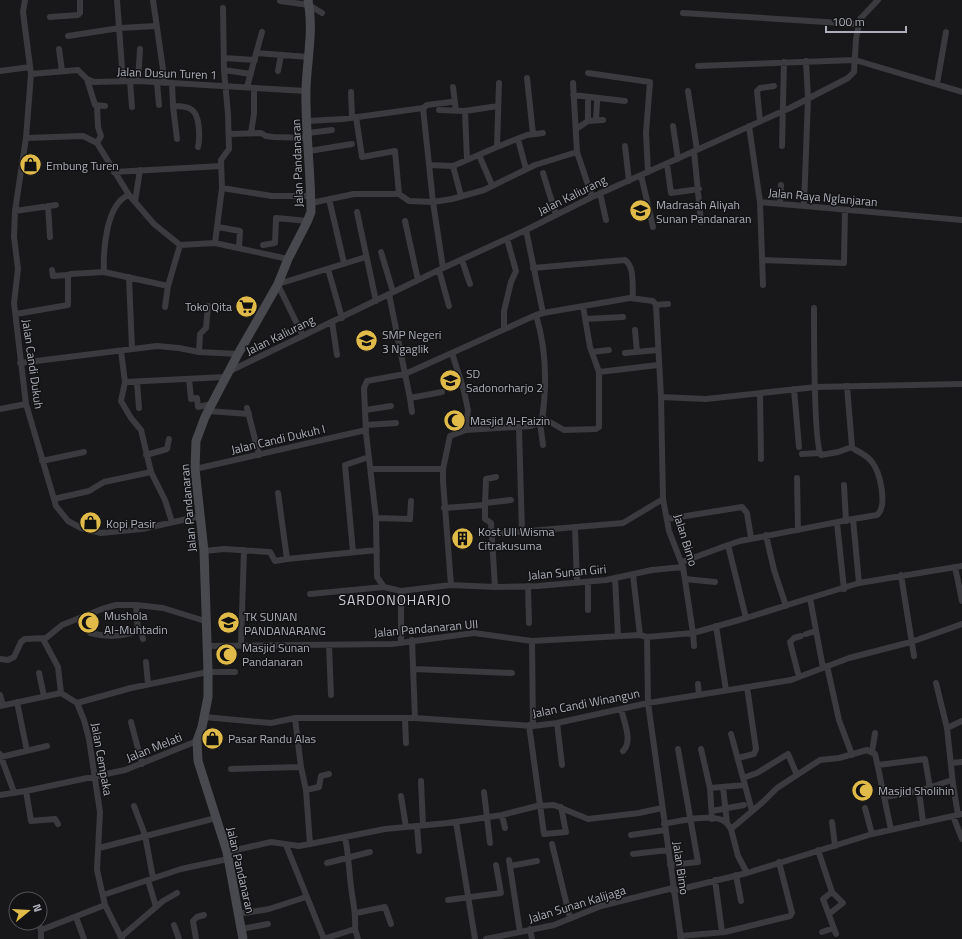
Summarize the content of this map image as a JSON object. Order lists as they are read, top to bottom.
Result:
{
  "streets": {
    "main road": ["Jalan Pandanaran"],
    "street": [
      "Jalan Dusun Turen 1",
      "Jalan Kaliurang",
      "Jalan Raya Nglanjaran",
      "Jalan Candi Dukuh",
      "Jalan Candi Dukuh I",
      "Jalan Bimo",
      "Jalan Sunan Giri",
      "Jalan Pandanaran UII",
      "Jalan Candi Winangun",
      "Jalan Melati",
      "Jalan Cempaka",
      "Jalan Sunan Kalijaga"
    ]
  },
  "crossings": [
    ["Jalan Dusun Turen 1", "Jalan Pandanaran"],
    ["Jalan Dusun Turen 1", "Jalan Candi Dukuh"],
    ["Jalan Pandanaran", "Jalan Kaliurang"],
    ["Jalan Pandanaran", "Jalan Candi Dukuh"],
    ["Jalan Pandanaran", "Jalan Candi Dukuh I"],
    ["Jalan Pandanaran", "Jalan Pandanaran UII"],
    ["Jalan Pandanaran", "Jalan Candi Winangun"],
    ["Jalan Pandanaran", "Jalan Melati"],
    ["Jalan Kaliurang", "Jalan Raya Nglanjaran"],
    ["Jalan Bimo", "Jalan Sunan Giri"],
    ["Jalan Bimo", "Jalan Pandanaran UII"],
    ["Jalan Bimo", "Jalan Candi Winangun"],
    ["Jalan Bimo", "Jalan Sunan Kalijaga"],
    ["Jalan Melati", "Jalan Cempaka"]
  ],
  "districts": ["SARDONOHARJO"],
  "places": {
    "shop": ["Embung Turen", "Kopi Pasir", "Pasar Randu Alas"],
    "school or university": [
      "Madrasah Aliyah Sunan Pandanaran",
      "SMP Negeri 3 Ngaglik",
      "SD Sadonorharjo 2",
      "TK SUNAN PANDANARANG"
    ],
    "supermarket": ["Toko Qita"],
    "mosque": [
      "Masjid Al-Faizin",
      "Mushola Al-Muhtadin",
      "Masjid Sunan Pandanaran",
      "Masjid Sholihin"
    ],
    "building": ["Kost UII Wisma Citrakusuma"]
  },
  "scale_bar": "100 m",
  "north": "right"
}
